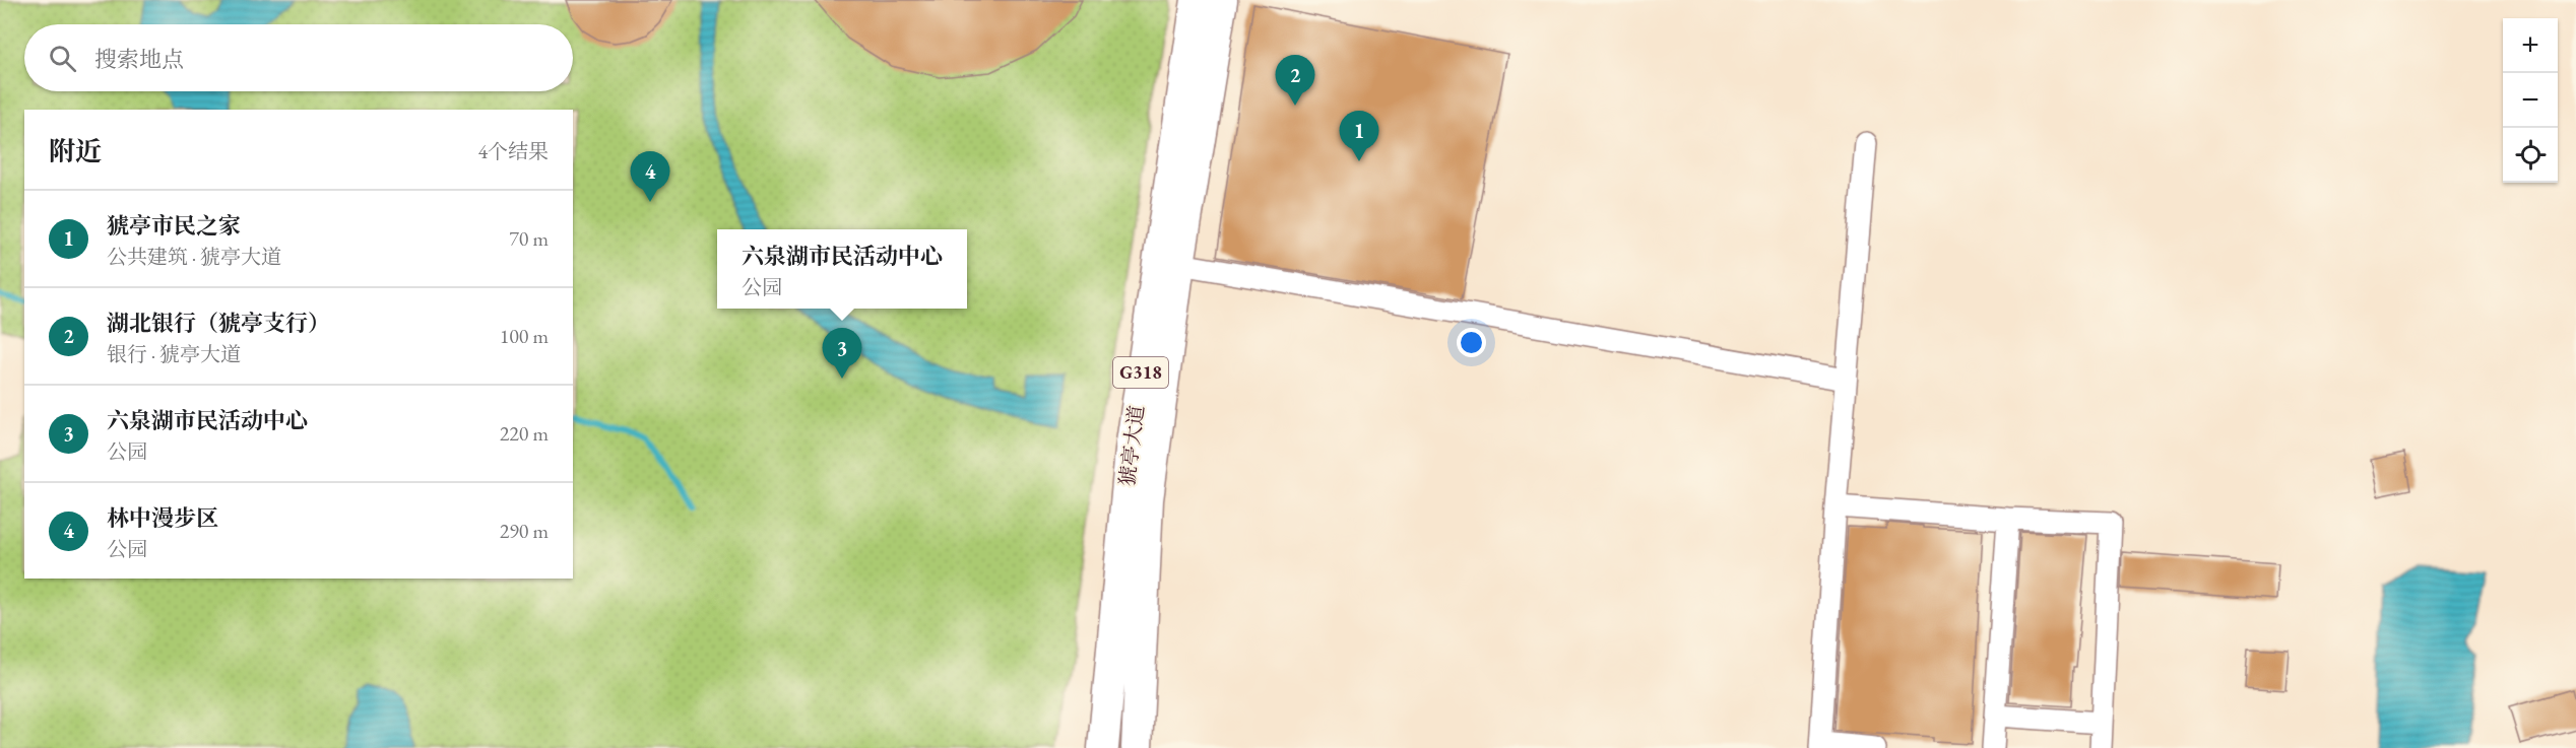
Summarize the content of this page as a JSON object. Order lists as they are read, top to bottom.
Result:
{
  "streets": {
    "highway": ["G318", "猇亭大道"]
  },
  "page": {
    "map_buttons": ["+", "−"],
    "search": "搜索地点",
    "pins": [
      "2",
      "1",
      "4",
      "3"
    ],
    "heading": ["附近", "4个结果"],
    "list": [
      {
        "mark": "1",
        "name": "猇亭市民之家",
        "note": "公共建筑 · 猇亭大道",
        "value": "70 m"
      },
      {
        "mark": "2",
        "name": "湖北银行（猇亭支行）",
        "note": "银行 · 猇亭大道",
        "value": "100 m"
      },
      {
        "mark": "3",
        "name": "六泉湖市民活动中心",
        "note": "公园",
        "value": "220 m"
      },
      {
        "mark": "4",
        "name": "林中漫步区",
        "note": "公园",
        "value": "290 m"
      }
    ],
    "popup": ["六泉湖市民活动中心", "公园"]
  }
}
